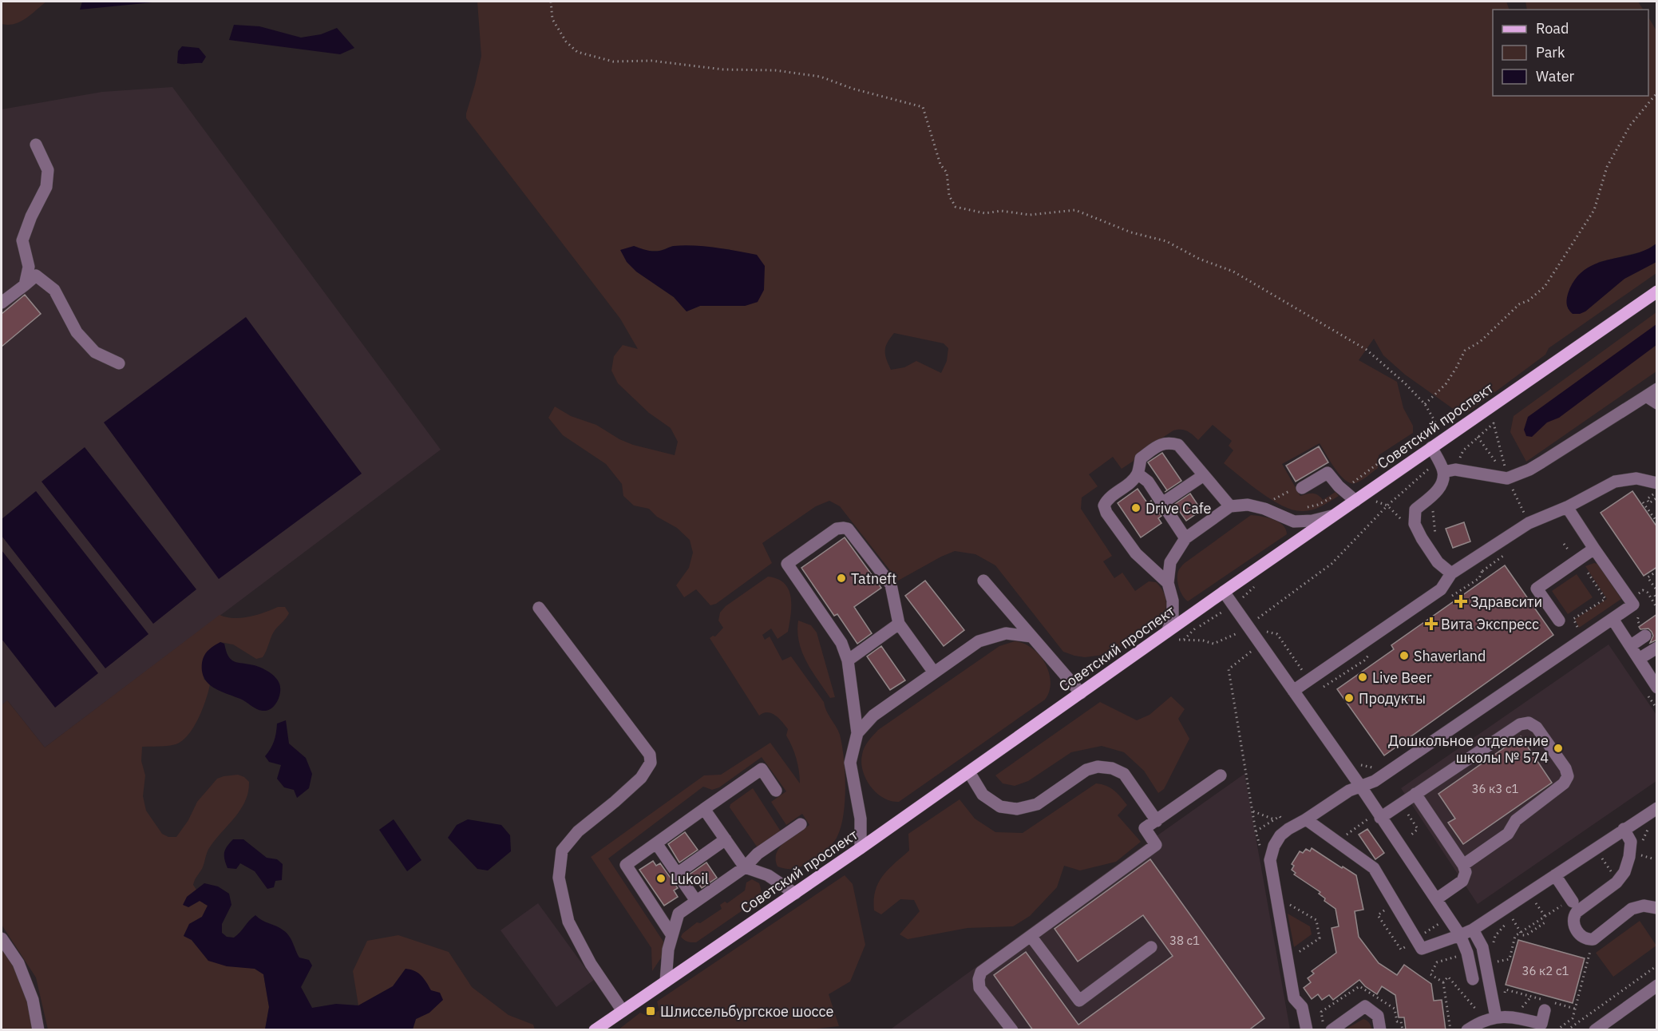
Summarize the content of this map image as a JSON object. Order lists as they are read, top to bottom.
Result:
{
  "streets": {
    "main road": ["Советский проспект"]
  },
  "places": {
    "other": [
      "Drive Cafe",
      "Tatneft",
      "Shaverland",
      "Live Beer",
      "Продукты",
      "Дошкольное отделение школы № 574",
      "Lukoil"
    ],
    "health": ["Здравсити", "Вита Экспресс"],
    "transit": ["Шлиссельбургское шоссе"]
  },
  "house_numbers": ["36 к3 с1", "38 с1", "36 к2 с1"],
  "legend": ["Road", "Park", "Water"]
}
